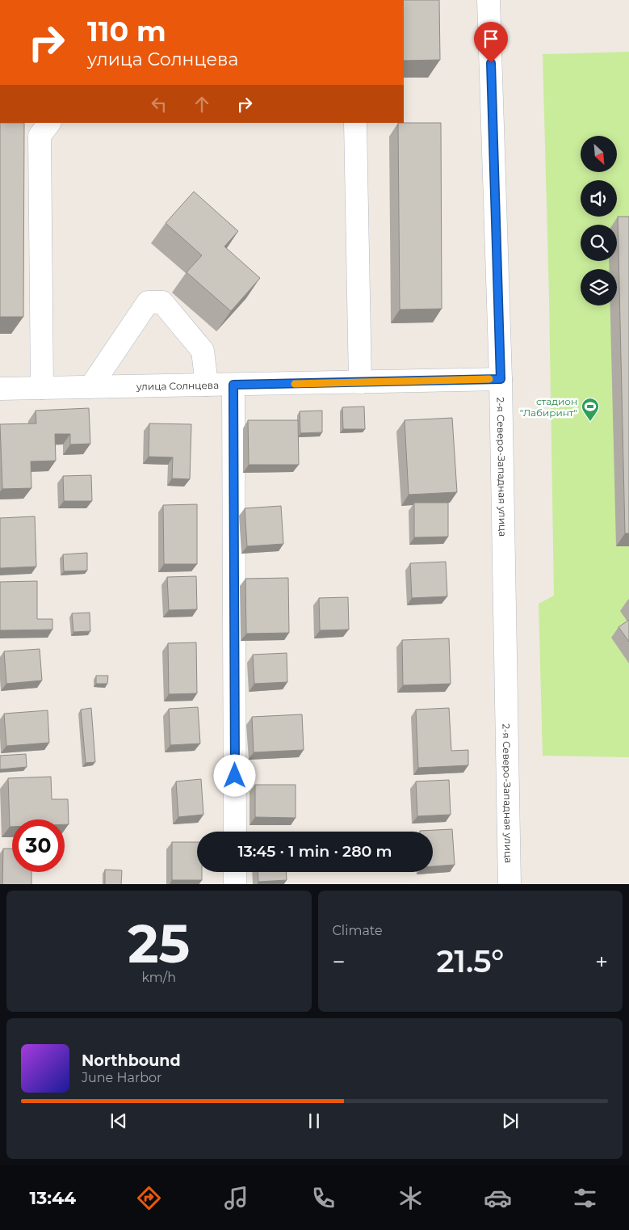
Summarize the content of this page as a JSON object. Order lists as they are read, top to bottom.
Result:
{
  "streets": {
    "street": ["улица Солнцева", "2-я Северо-Западная улица"]
  },
  "crossings": [
    ["улица Солнцева", "2-я Северо-Западная улица"]
  ],
  "places": {
    "sports": ["стадион \"Лабиринт\""]
  },
  "north": "bottom right",
  "page": {
    "turn": ["110 m", "улица Солнцева"],
    "limit": "30",
    "trip": "13:45 · 1 min · 280 m",
    "tile": [
      ["25", "km/h"],
      "Climate"
    ],
    "heat": ["−", "21.5°", "+"],
    "song": ["Northbound", "June Harbor"],
    "tabs": "13:44"
  }
}
